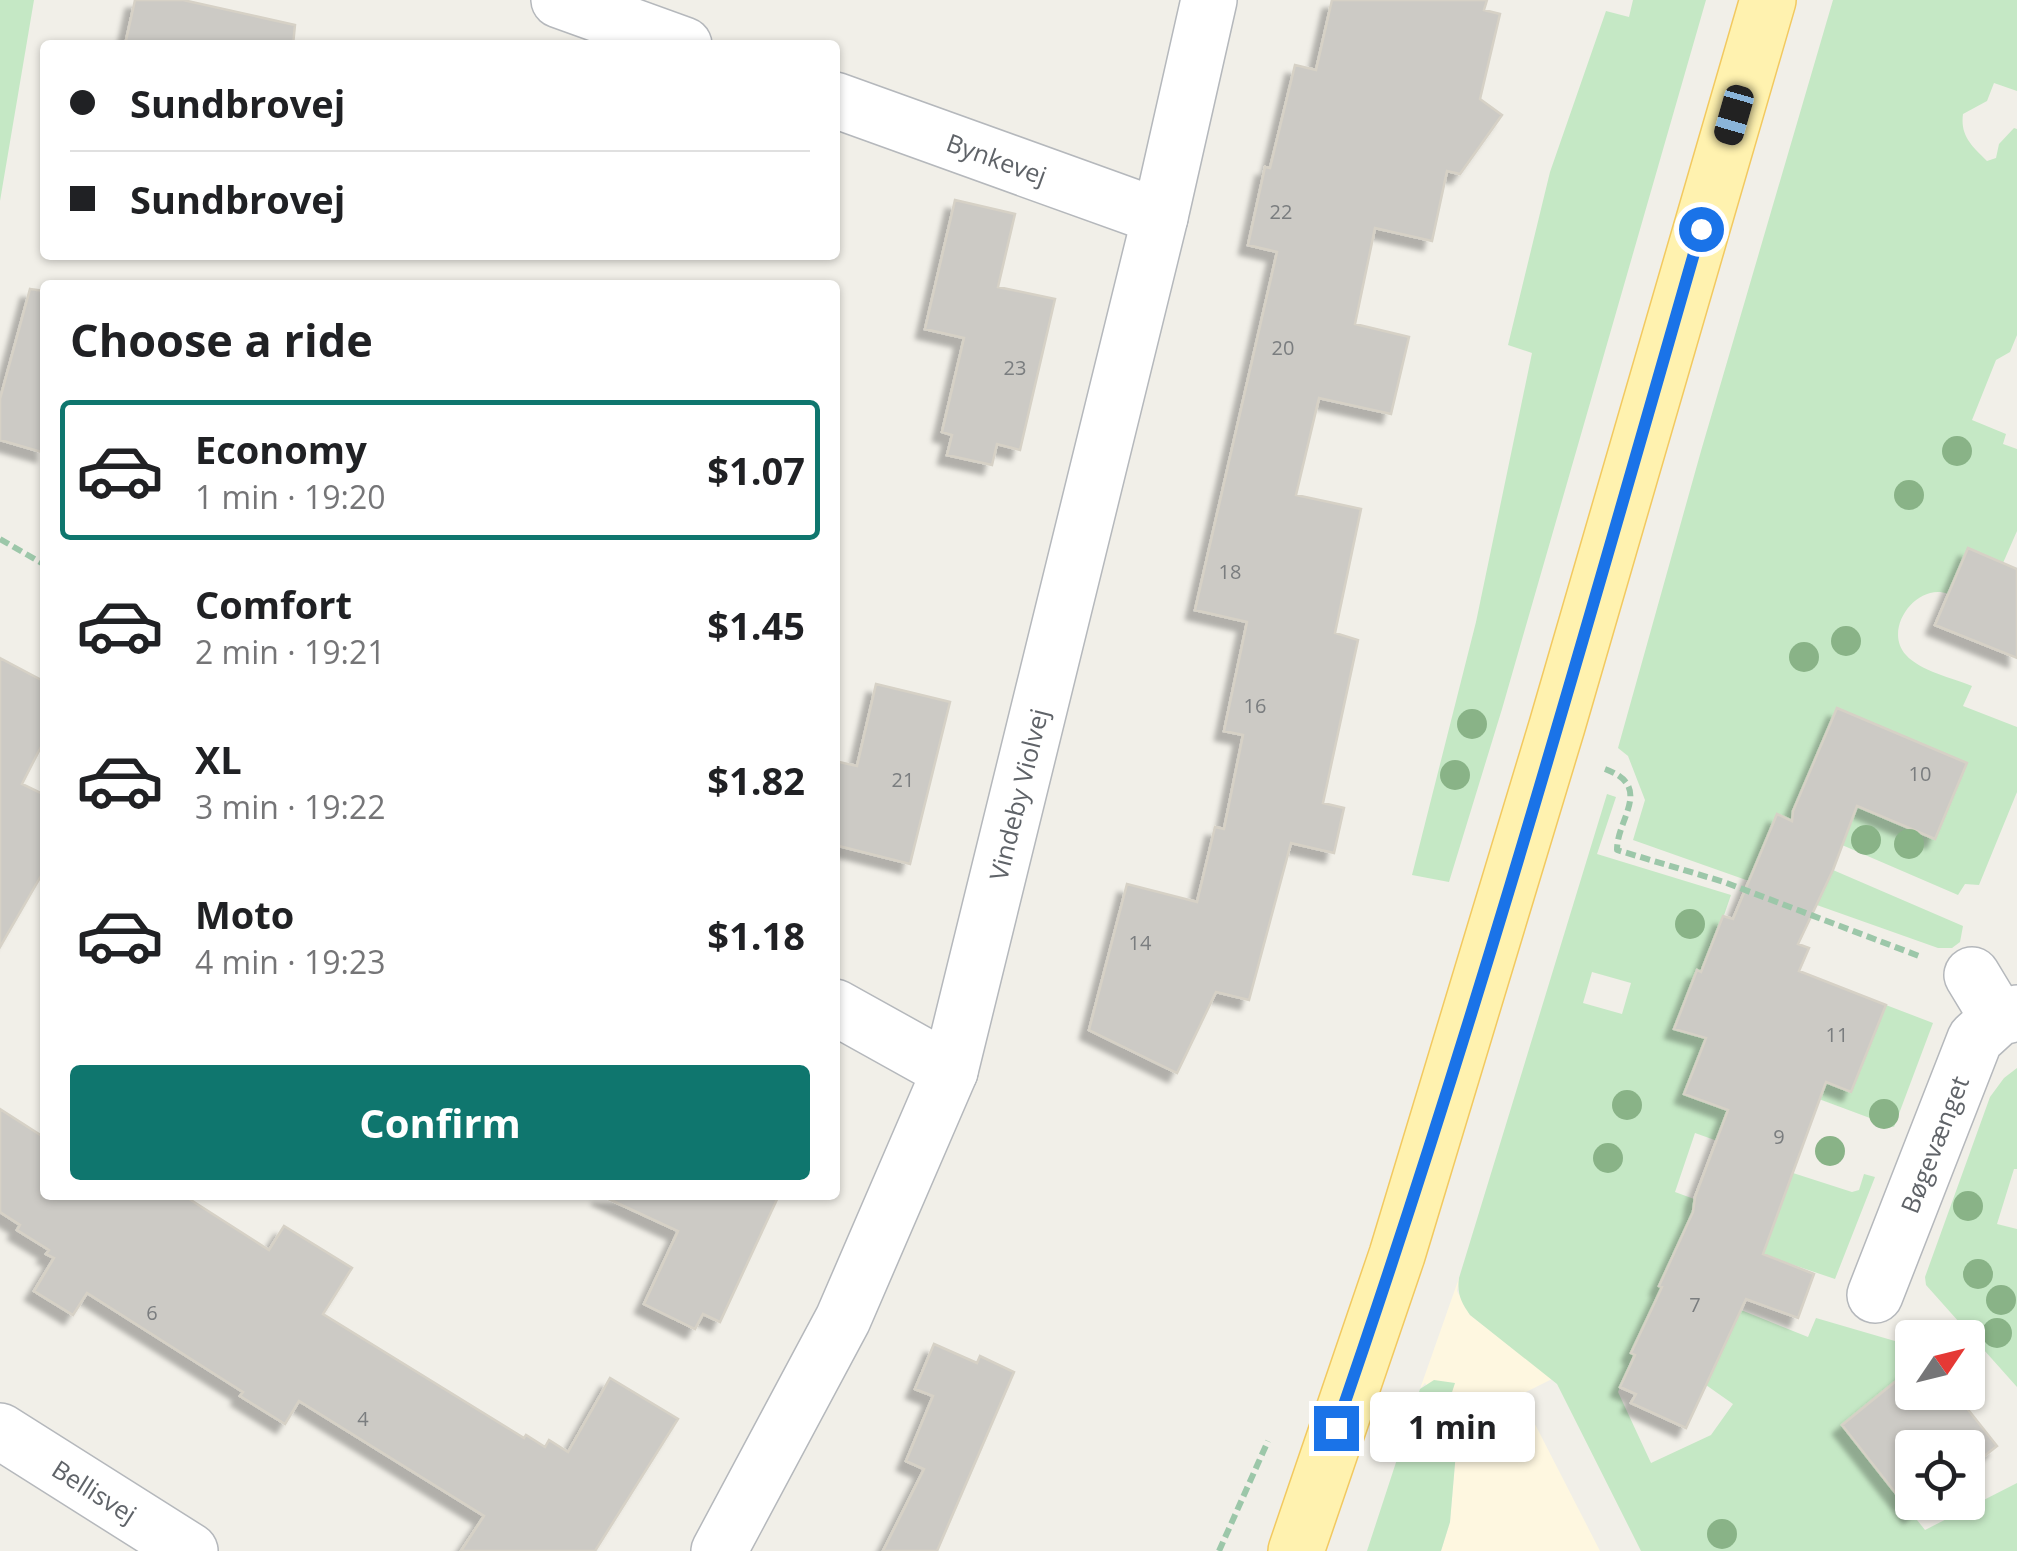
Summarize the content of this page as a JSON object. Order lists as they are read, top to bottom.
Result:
{
  "streets": {
    "street": [
      "Bynkevej",
      "Vindeby Violvej",
      "Bøgevænget",
      "Bellisvej"
    ]
  },
  "crossings": [
    ["Bynkevej", "Vindeby Violvej"]
  ],
  "house_numbers": [
    "22",
    "20",
    "23",
    "18",
    "16",
    "10",
    "21",
    "14",
    "11",
    "9",
    "7",
    "6",
    "4"
  ],
  "north": "top right",
  "page": {
    "banner": ["Sundbrovej", "Sundbrovej"],
    "heading": "Choose a ride",
    "list": [
      {
        "name": "Economy",
        "note": "1 min · 19:20",
        "value": "$1.07"
      },
      {
        "name": "Comfort",
        "note": "2 min · 19:21",
        "value": "$1.45"
      },
      {
        "name": "XL",
        "note": "3 min · 19:22",
        "value": "$1.82"
      },
      {
        "name": "Moto",
        "note": "4 min · 19:23",
        "value": "$1.18"
      }
    ],
    "buttons": "Confirm",
    "bubble": "1 min"
  }
}
